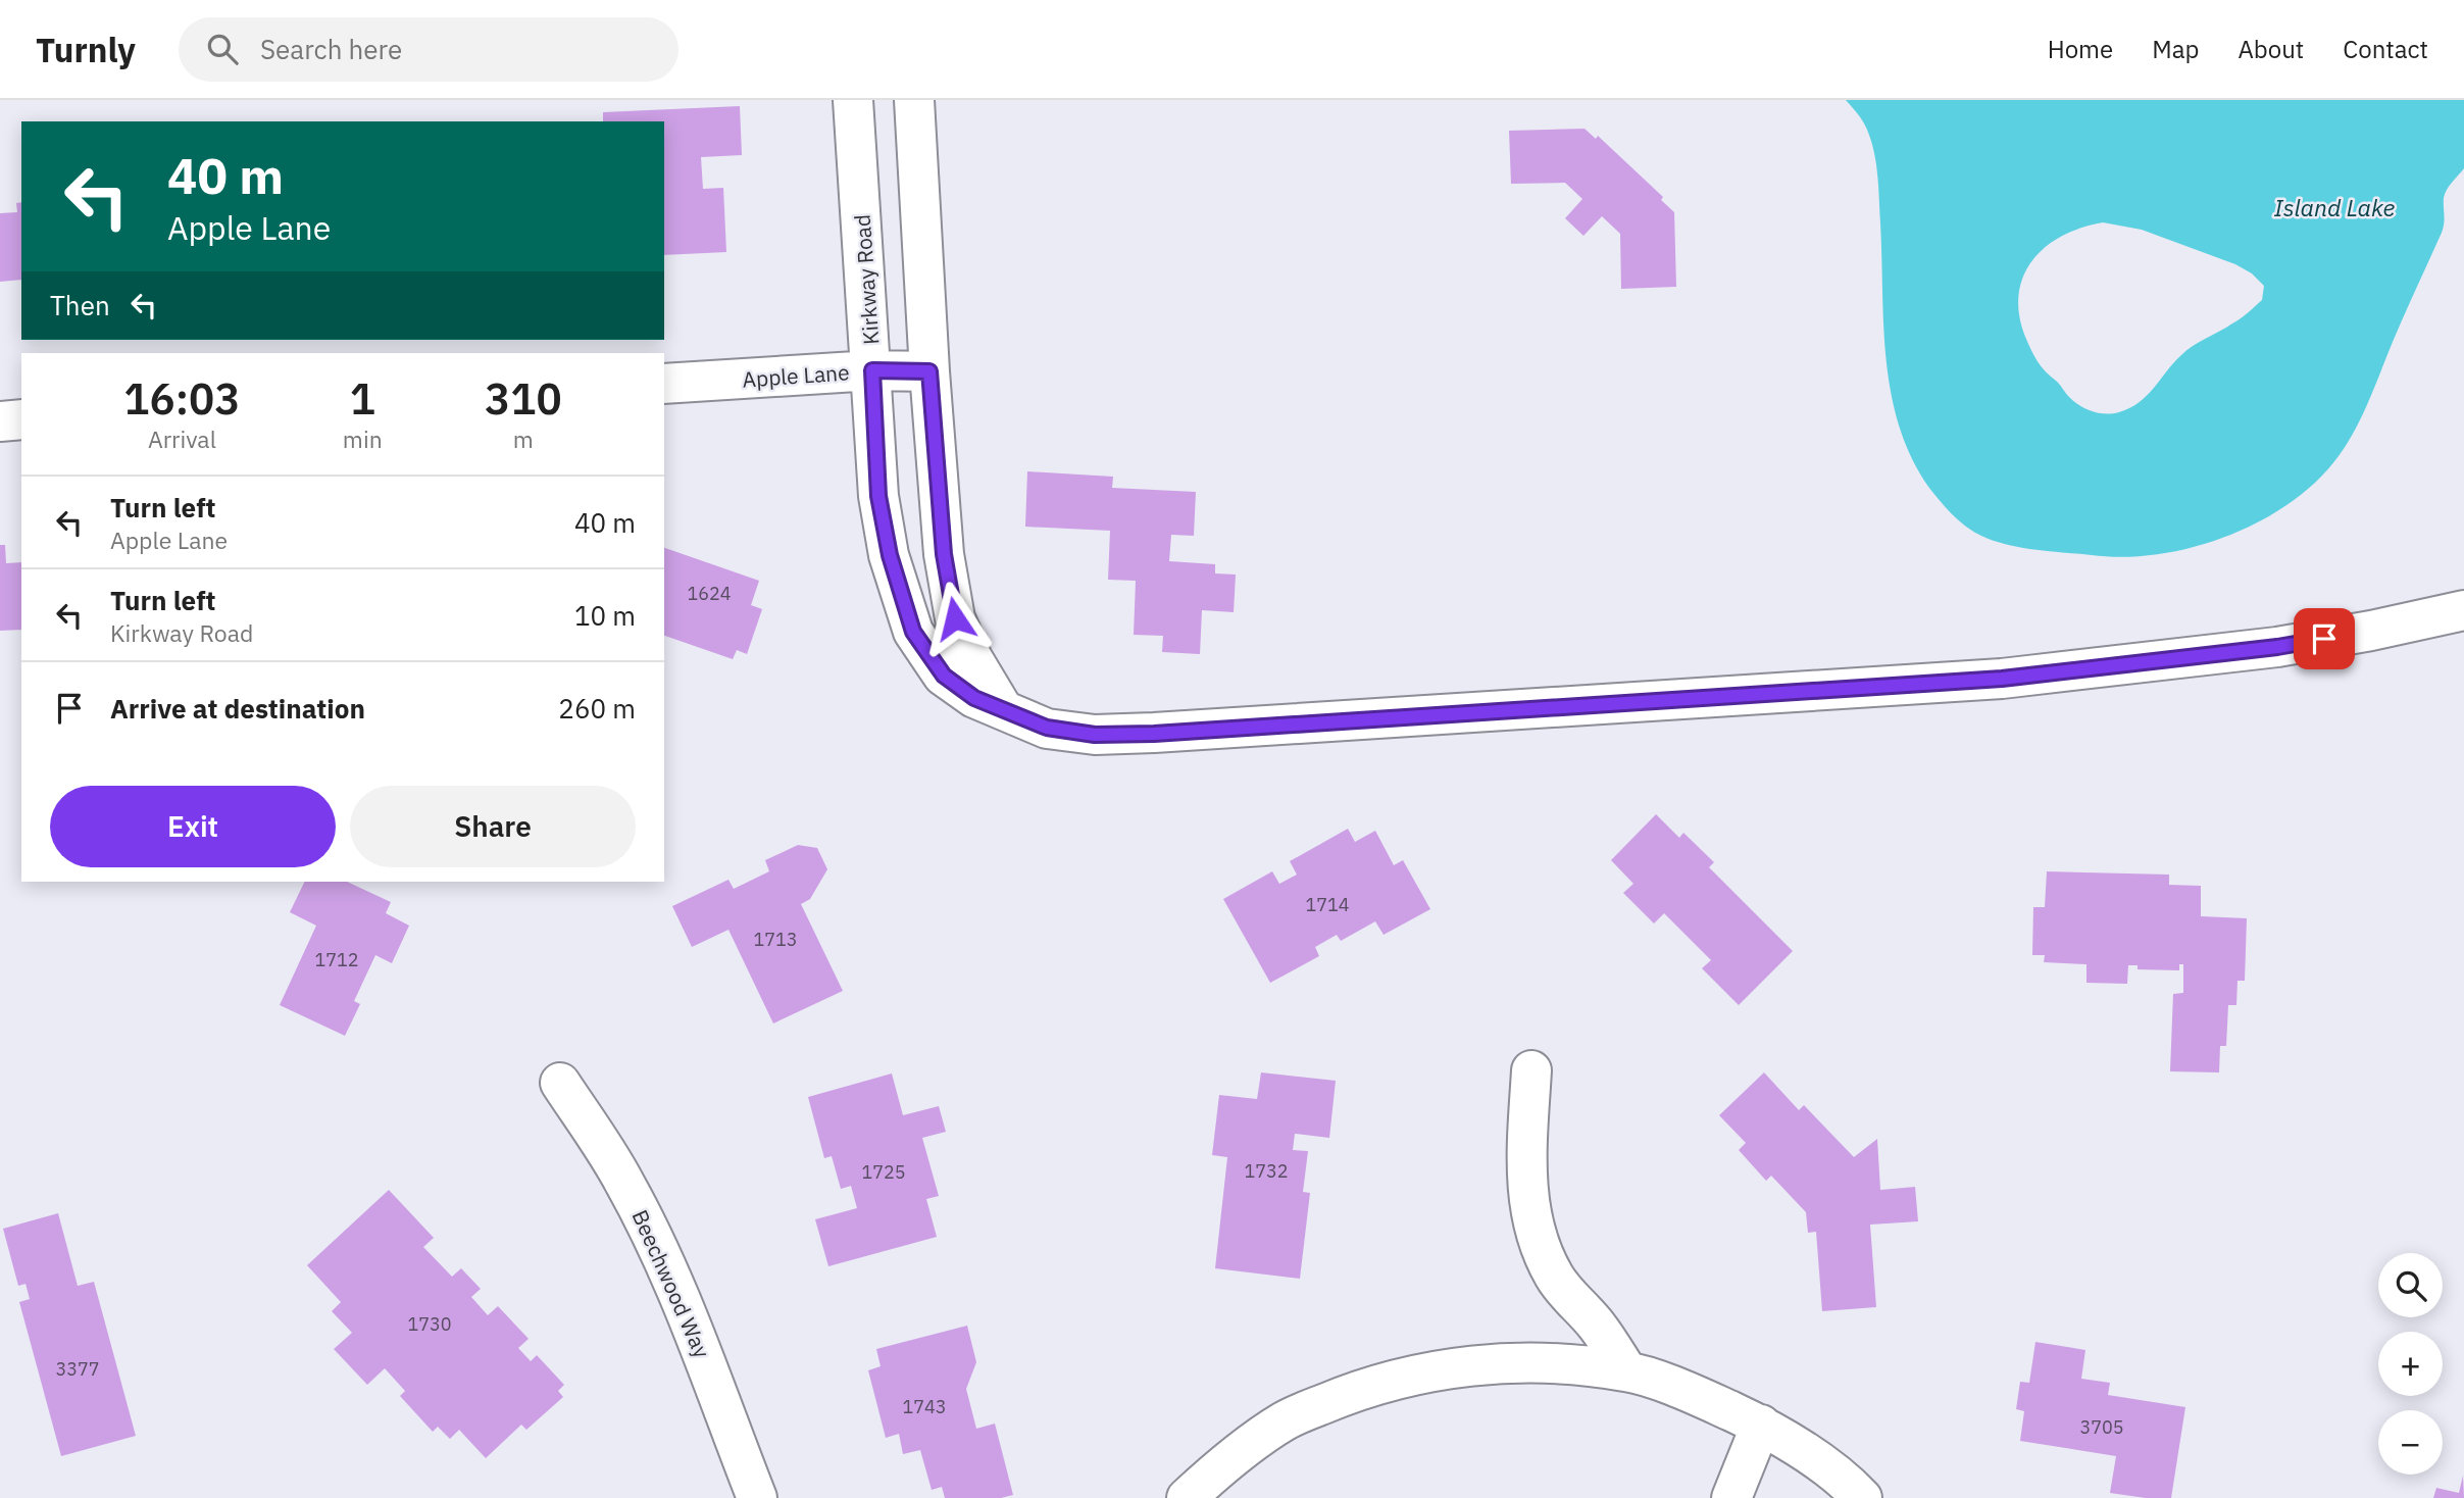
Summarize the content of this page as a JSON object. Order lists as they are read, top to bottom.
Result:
{
  "streets": {
    "street": ["Kirkway Road", "Apple Lane", "Beechwood Way"]
  },
  "crossings": [
    ["Kirkway Road", "Apple Lane"]
  ],
  "water": ["Island Lake"],
  "house_numbers": [
    "1624",
    "1714",
    "1713",
    "1712",
    "1732",
    "1725",
    "1730",
    "3377",
    "1743",
    "3705"
  ],
  "page": {
    "header": "Turnly",
    "search": "Search here",
    "nav": [
      "Home",
      "Map",
      "About",
      "Contact"
    ],
    "turn": ["40 m", "Apple Lane"],
    "then": "Then",
    "eta": [
      "16:03",
      "Arrival",
      "1",
      "min",
      "310",
      "m"
    ],
    "list": [
      {
        "name": "Turn left",
        "note": "Apple Lane",
        "value": "40 m"
      },
      {
        "name": "Turn left",
        "note": "Kirkway Road",
        "value": "10 m"
      },
      {
        "name": "Arrive at destination",
        "value": "260 m"
      }
    ],
    "buttons": ["Exit", "Share"],
    "map_buttons": ["+", "−"]
  }
}
